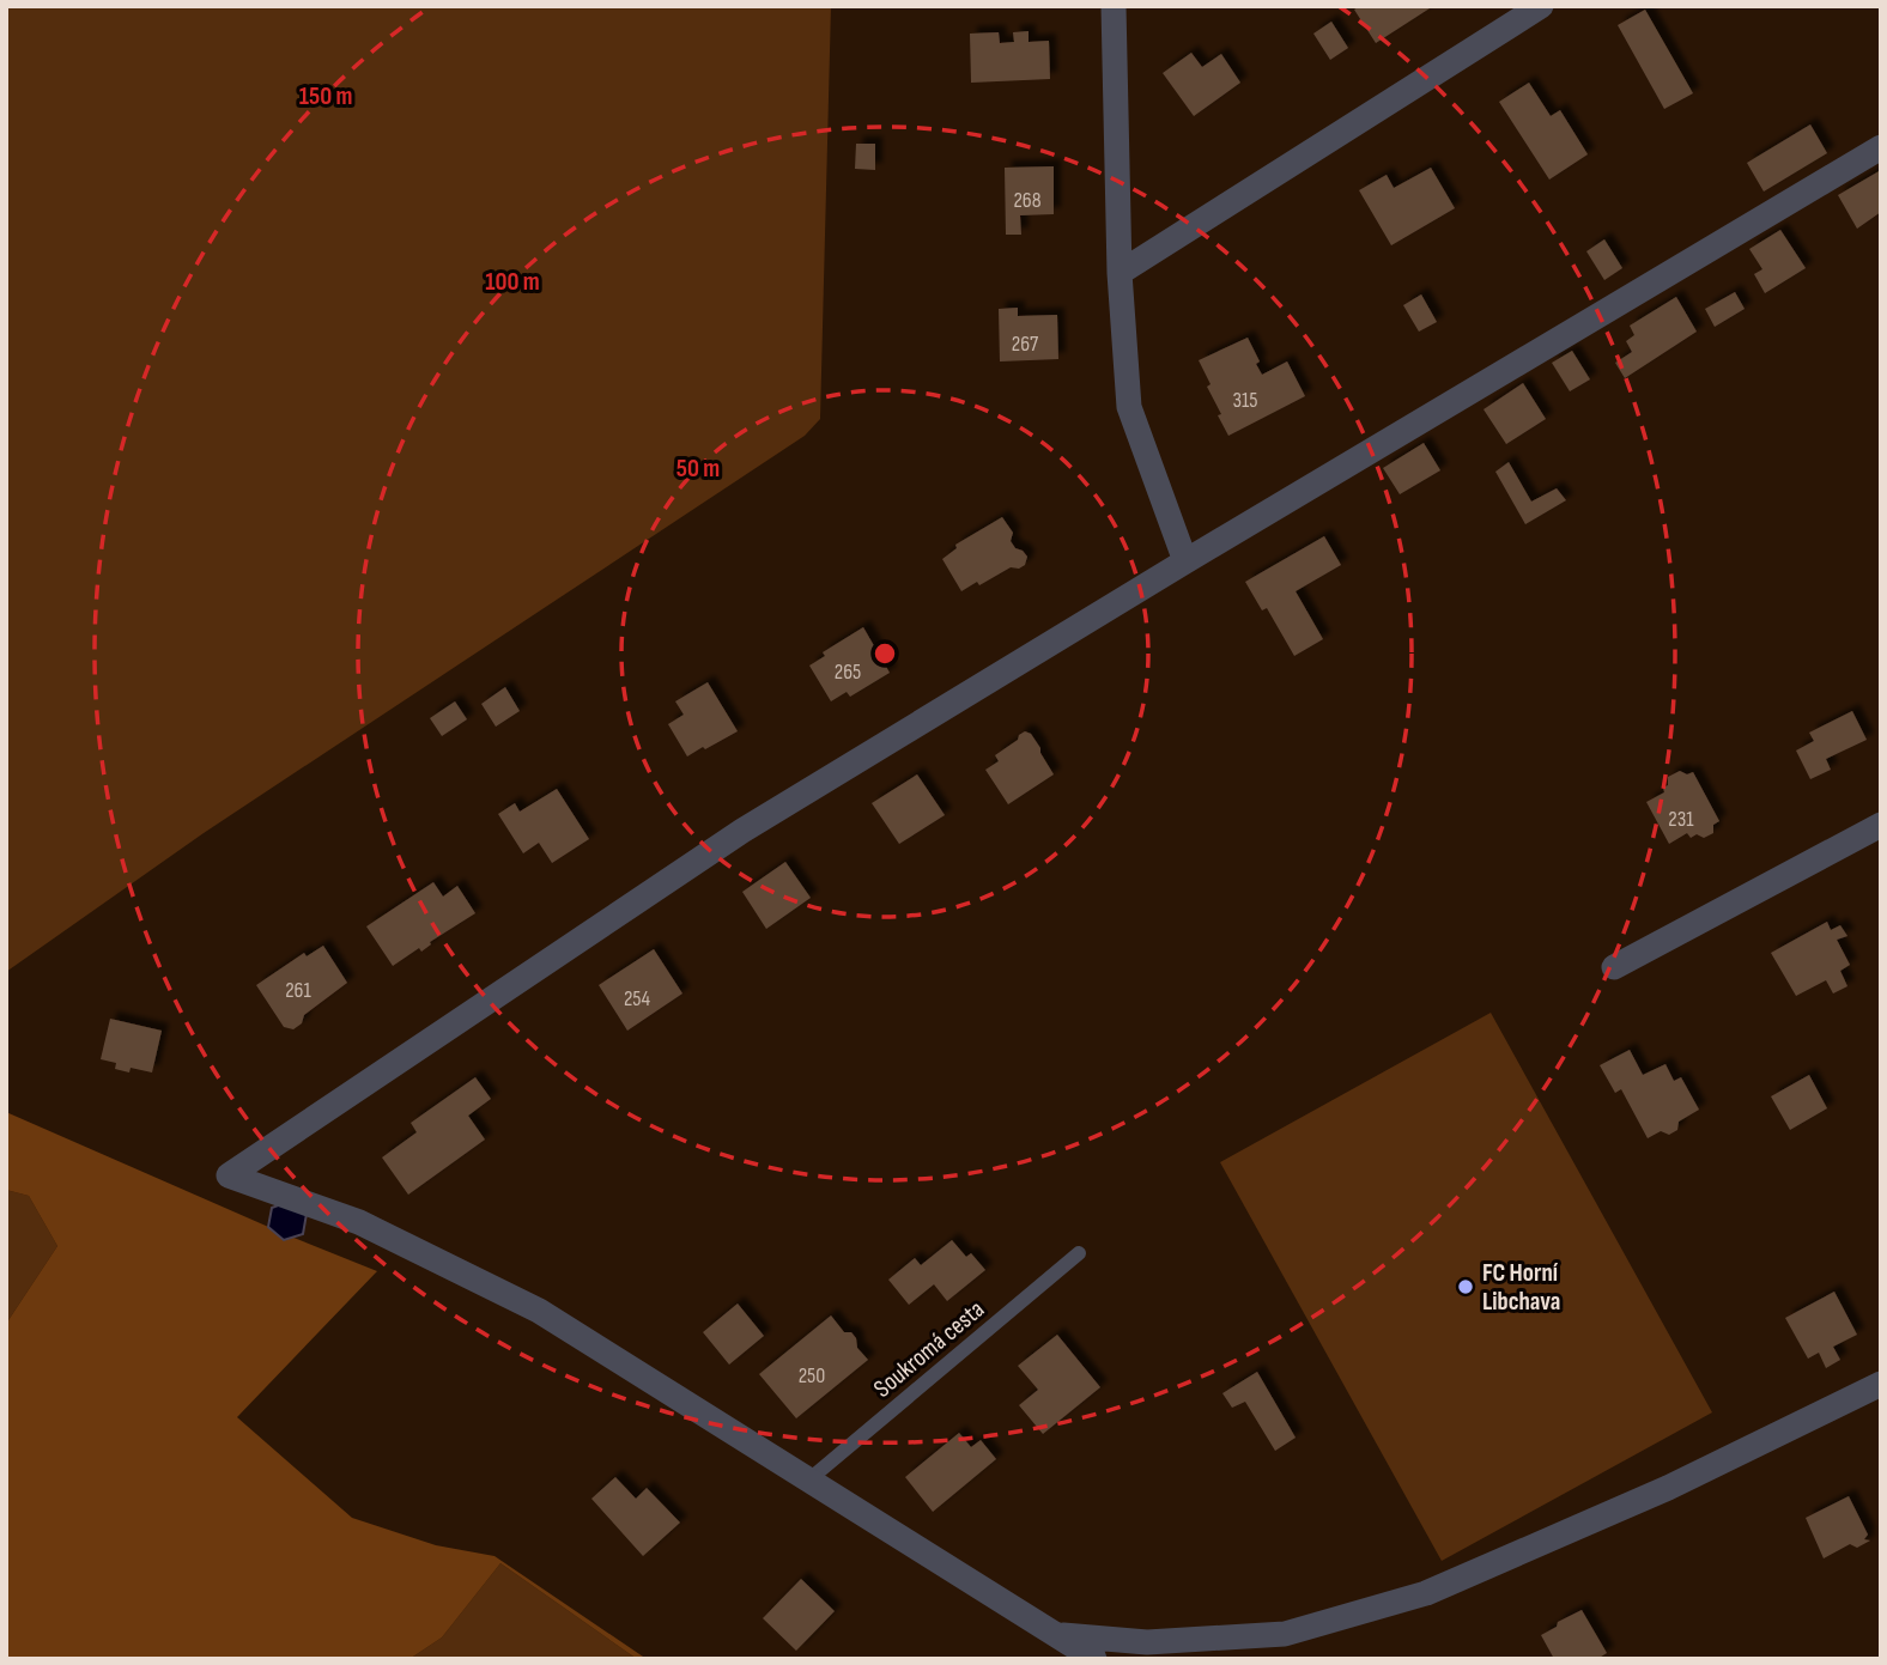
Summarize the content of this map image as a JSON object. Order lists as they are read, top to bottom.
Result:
{
  "streets": {
    "lane": ["Soukromá cesta"]
  },
  "places": ["FC Horní Libchava"],
  "house_numbers": [
    "268",
    "267",
    "315",
    "265",
    "231",
    "261",
    "254",
    "250"
  ],
  "rings": ["150 m", "100 m", "50 m"]
}
